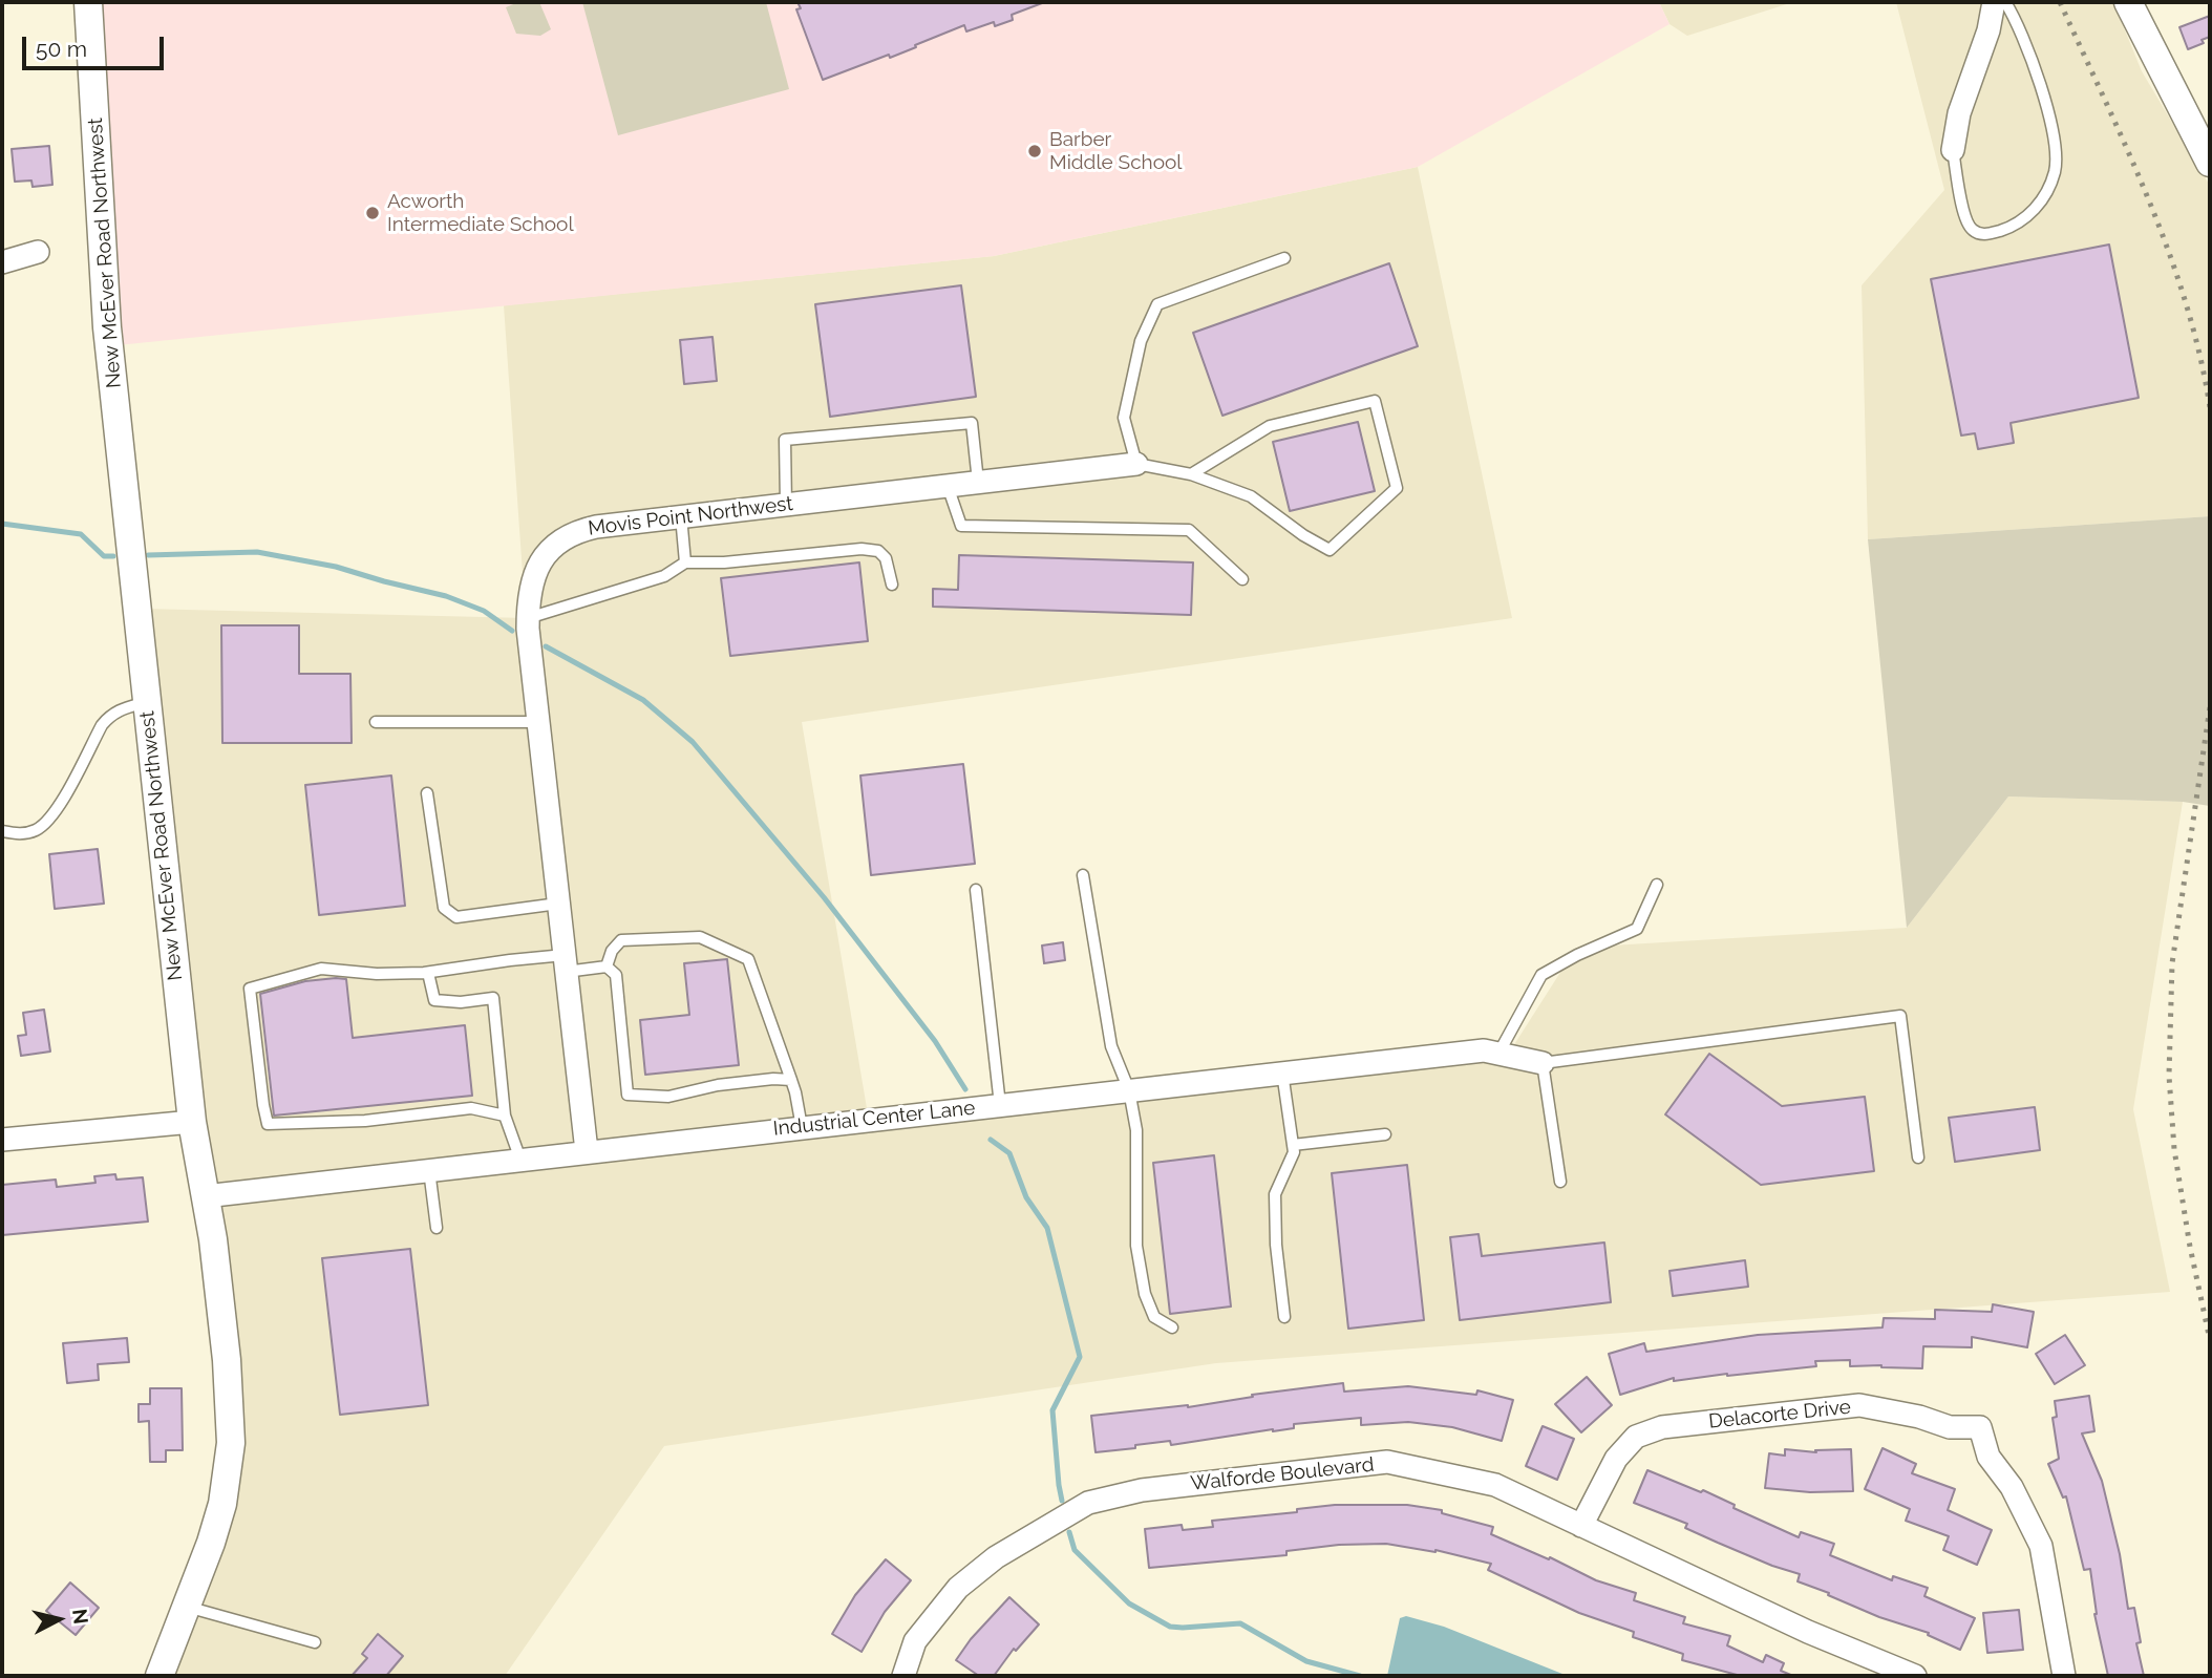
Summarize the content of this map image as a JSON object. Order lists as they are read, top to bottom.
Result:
{
  "streets": {
    "street": [
      "New McEver Road Northwest",
      "Movis Point Northwest",
      "Industrial Center Lane",
      "Delacorte Drive",
      "Walforde Boulevard"
    ]
  },
  "crossings": [
    ["New McEver Road Northwest", "Industrial Center Lane"],
    ["Movis Point Northwest", "Industrial Center Lane"],
    ["Delacorte Drive", "Walforde Boulevard"]
  ],
  "places": ["Barber Middle School", "Acworth Intermediate School"],
  "scale_bar": "50 m",
  "north": "right"
}
